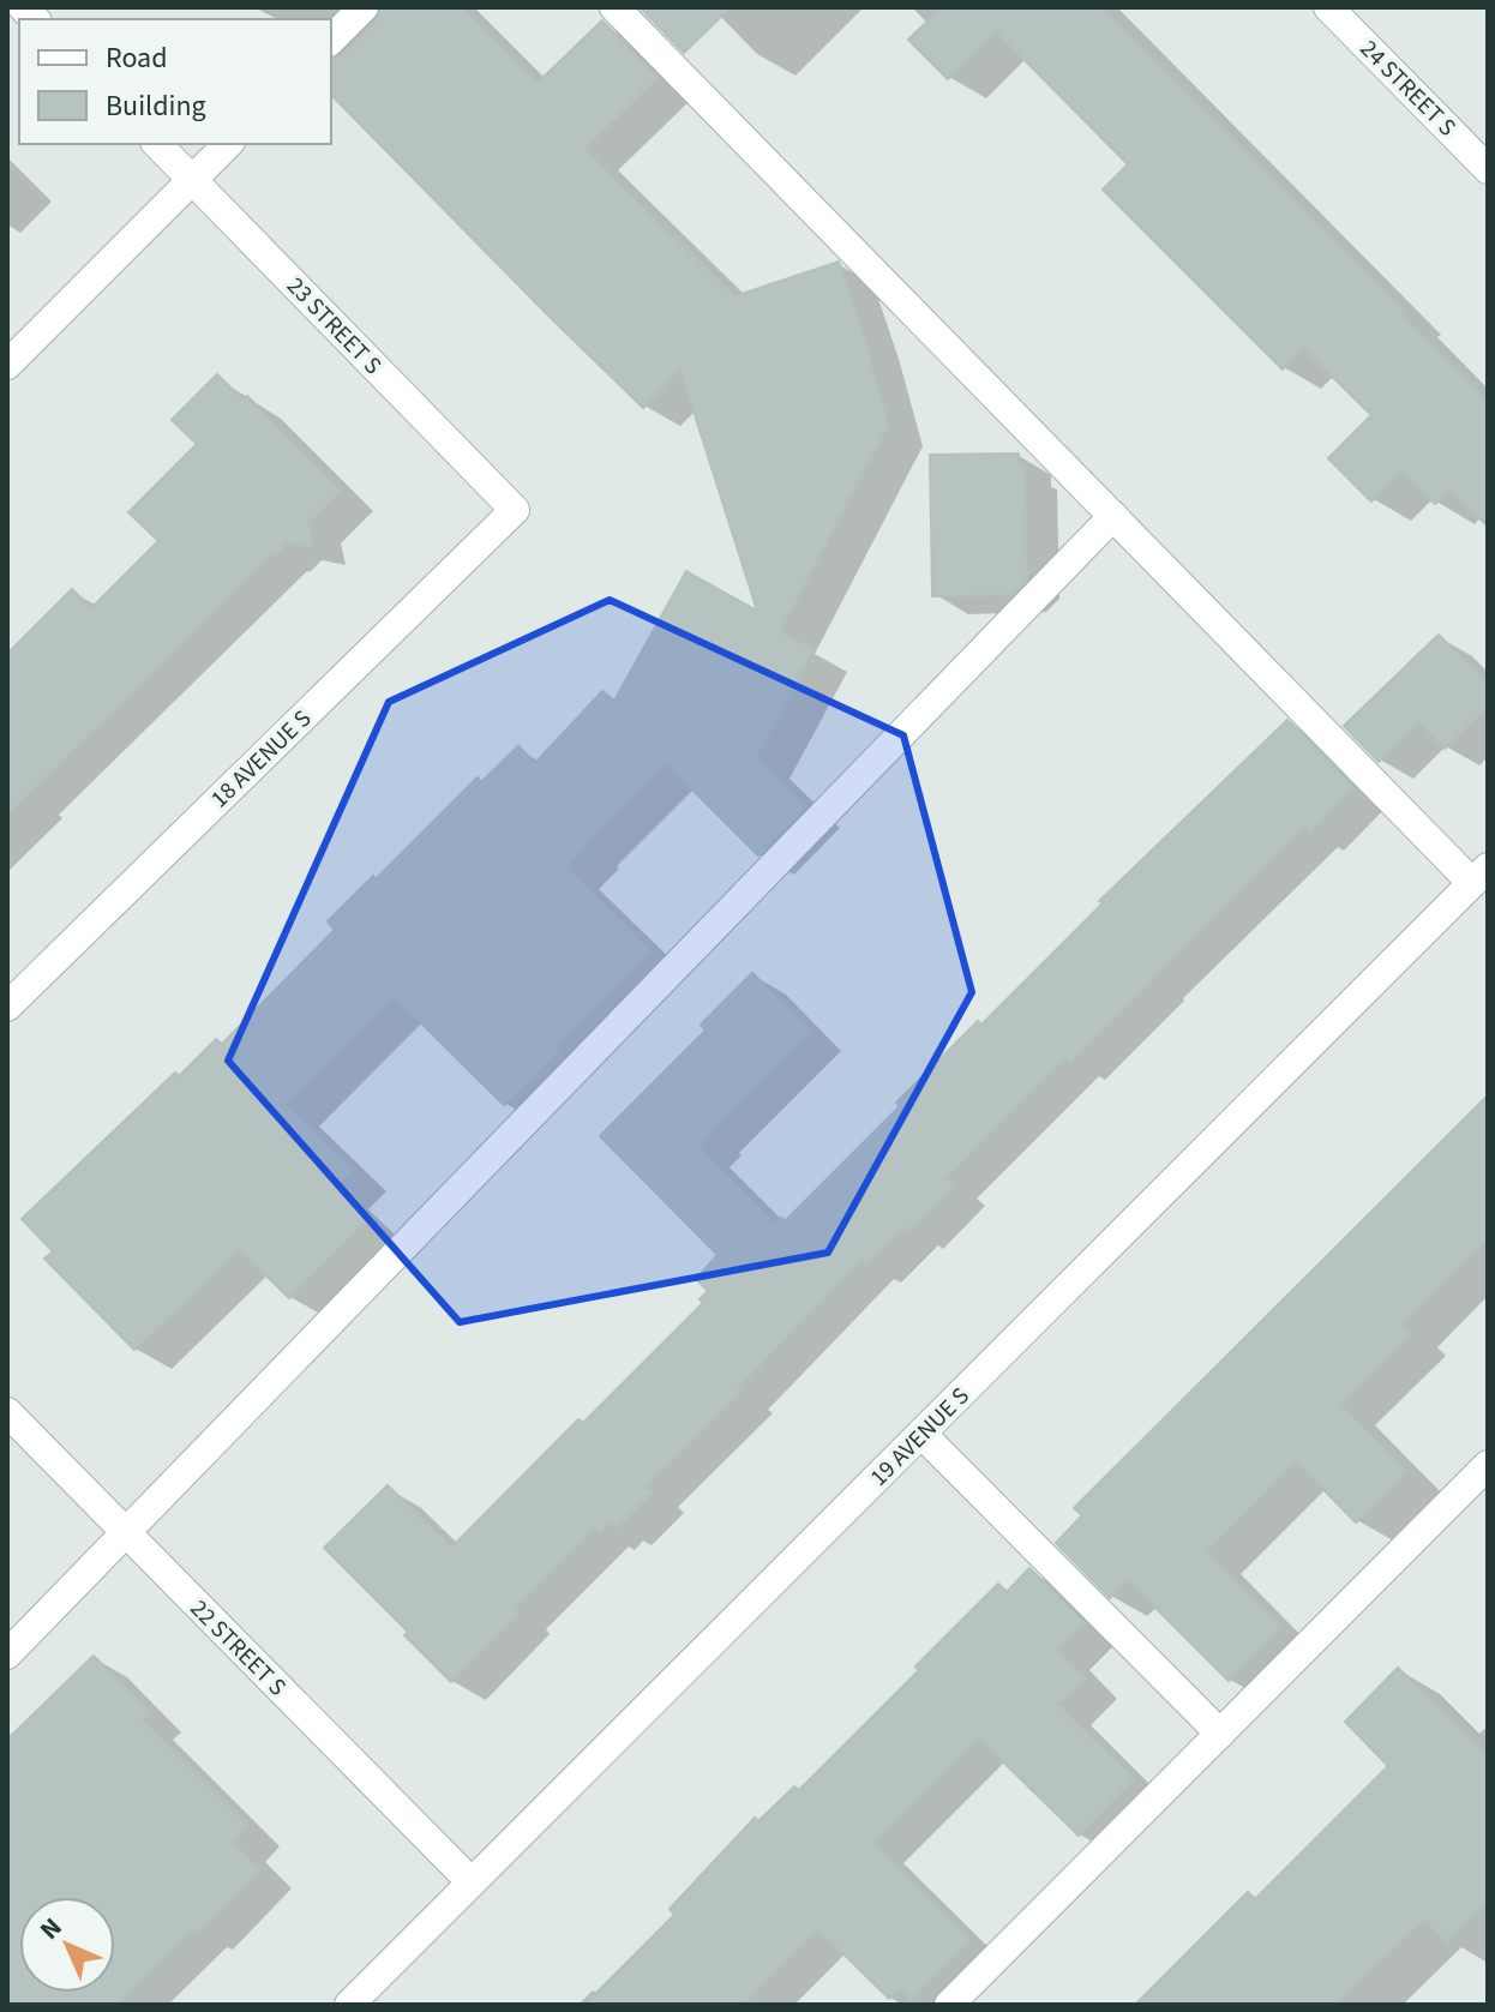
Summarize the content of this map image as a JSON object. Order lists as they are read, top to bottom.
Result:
{
  "streets": {
    "street": [
      "24 STREET S",
      "23 STREET S",
      "18 AVENUE S",
      "19 AVENUE S",
      "22 STREET S"
    ]
  },
  "crossings": [
    ["23 STREET S", "18 AVENUE S"],
    ["19 AVENUE S", "22 STREET S"]
  ],
  "legend": ["Road", "Building"],
  "north": "top left"
}
